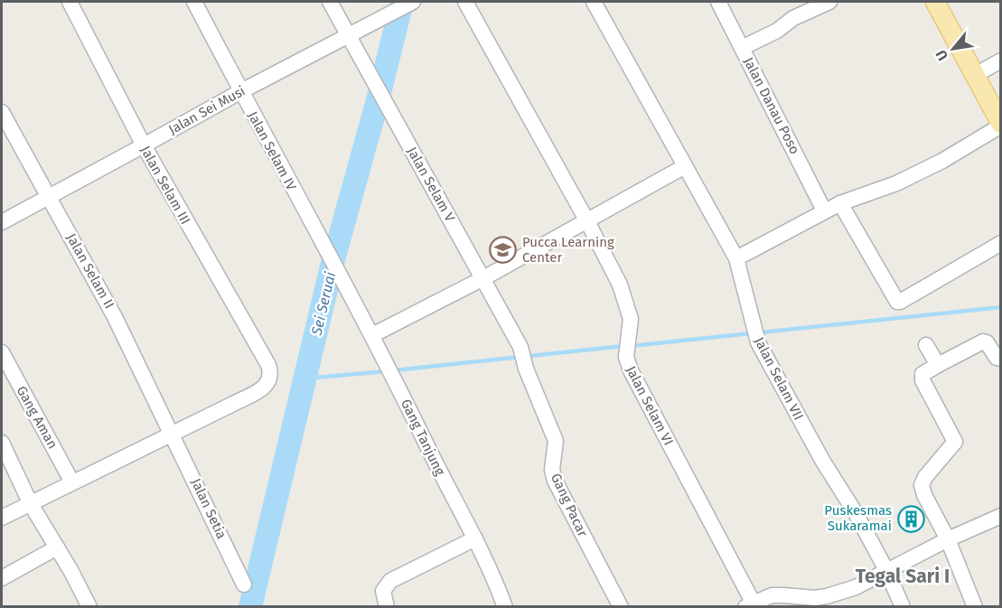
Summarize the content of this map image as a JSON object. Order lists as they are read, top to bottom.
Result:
{
  "streets": {
    "street": [
      "Jalan Danau Poso",
      "Jalan Sei Musi",
      "Jalan Selam IV",
      "Jalan Selam V",
      "Jalan Selam III",
      "Jalan Selam II",
      "Jalan Selam VII",
      "Jalan Selam VI",
      "Gang Aman",
      "Gang Tanjung",
      "Gang Pacar",
      "Jalan Setia"
    ]
  },
  "crossings": [
    ["Jalan Sei Musi", "Jalan Selam IV"],
    ["Jalan Sei Musi", "Jalan Selam V"],
    ["Jalan Sei Musi", "Jalan Selam III"],
    ["Jalan Sei Musi", "Jalan Selam II"],
    ["Jalan Selam IV", "Gang Tanjung"],
    ["Jalan Selam V", "Gang Pacar"],
    ["Jalan Selam III", "Jalan Selam II"],
    ["Jalan Selam III", "Jalan Setia"],
    ["Jalan Selam II", "Jalan Setia"]
  ],
  "districts": ["Tegal Sari I"],
  "water": ["Sei Seruai"],
  "places": {
    "school or university": ["Pucca Learning Center"],
    "building": ["Puskesmas Sukaramai"]
  },
  "north": "bottom left"
}
